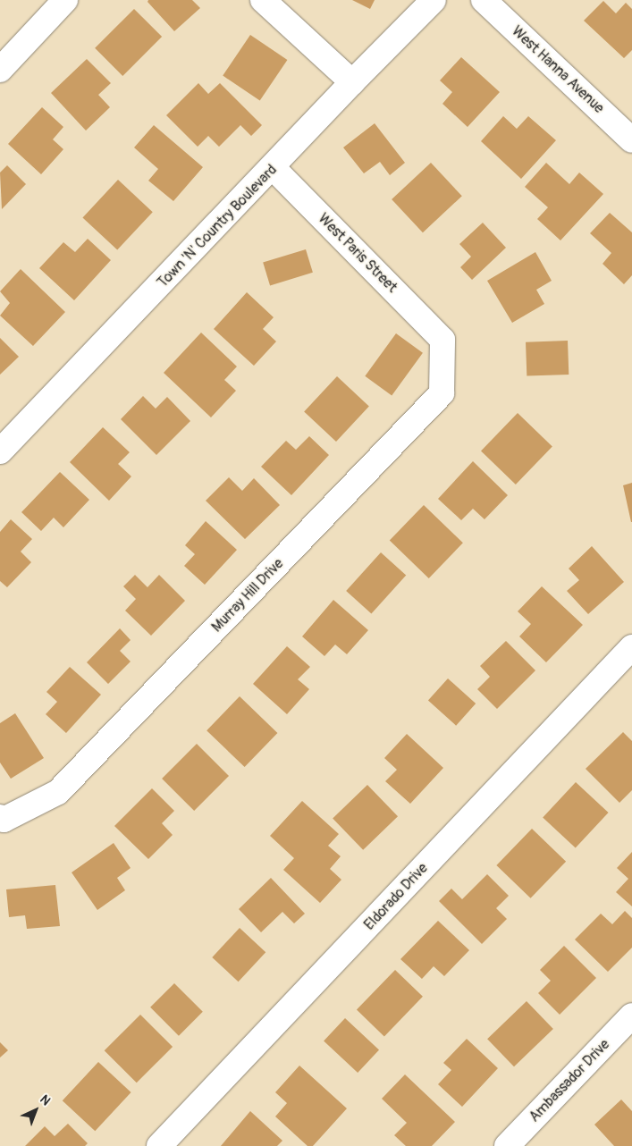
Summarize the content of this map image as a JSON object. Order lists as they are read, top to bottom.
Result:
{
  "streets": {
    "street": [
      "West Hanna Avenue",
      "Town 'N' Country Boulevard",
      "West Paris Street",
      "Murray Hill Drive",
      "Eldorado Drive",
      "Ambassador Drive"
    ]
  },
  "crossings": [
    ["Town 'N' Country Boulevard", "West Paris Street"],
    ["West Paris Street", "Murray Hill Drive"]
  ],
  "north": "top right"
}
